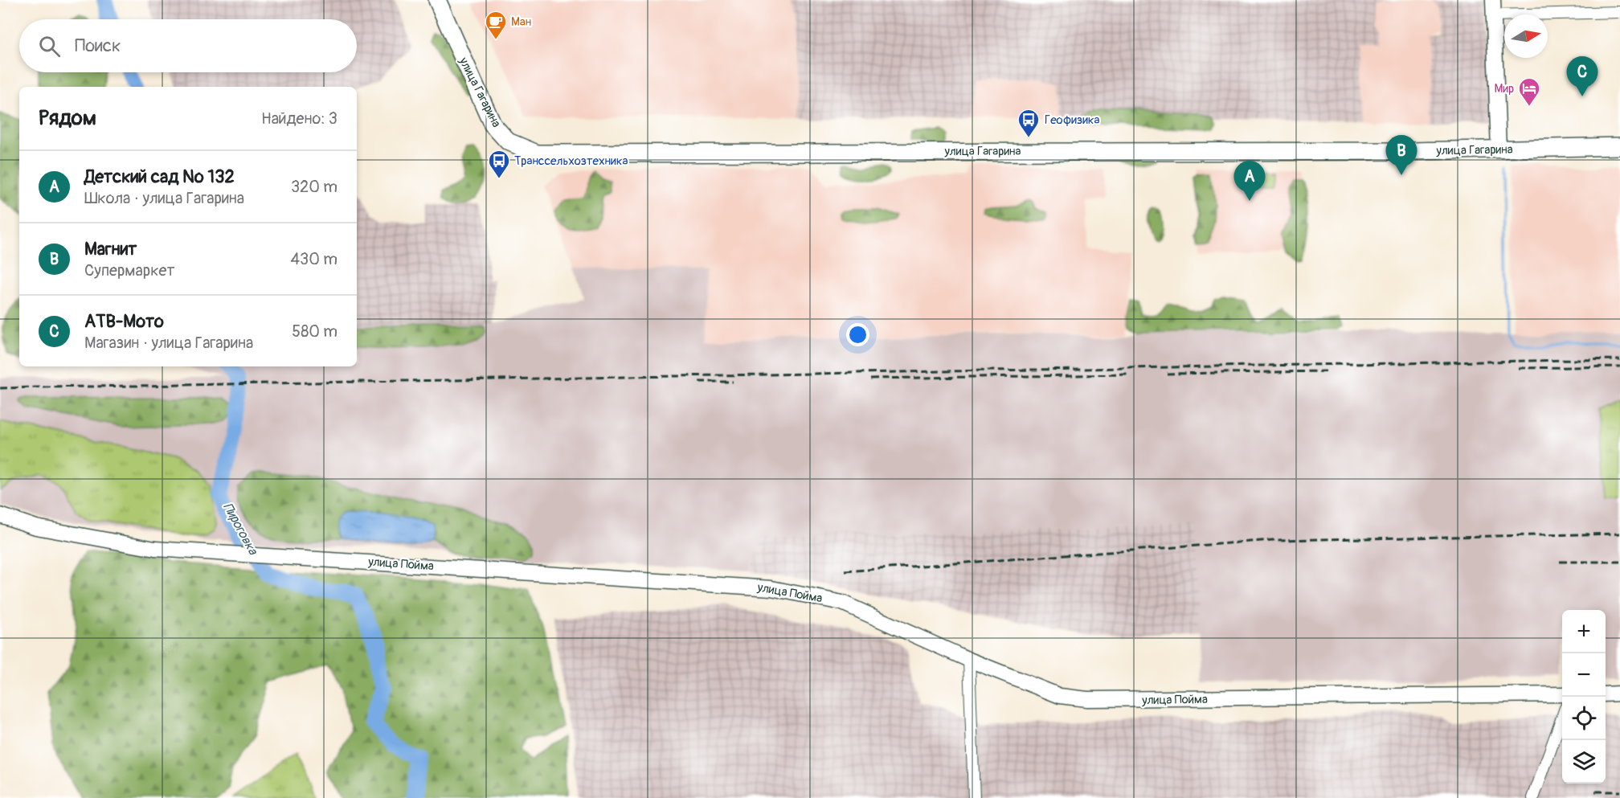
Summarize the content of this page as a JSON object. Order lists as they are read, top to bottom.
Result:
{
  "streets": {
    "main road": ["улица Гагарина", "улица Пойма"]
  },
  "water": ["Пироговка"],
  "places": {
    "cafe": ["Ман"],
    "hotel": ["Мир"],
    "bus stop": ["Геофизика", "Транссельхозтехника"]
  },
  "north": "right",
  "page": {
    "search": "Поиск",
    "pins": ["C", "B", "A"],
    "heading": ["Рядом", "Найдено: 3"],
    "list": [
      {
        "mark": "A",
        "name": "Детский сад № 132",
        "note": "Школа · улица Гагарина",
        "value": "320 m"
      },
      {
        "mark": "B",
        "name": "Магнит",
        "note": "Супермаркет",
        "value": "430 m"
      },
      {
        "mark": "C",
        "name": "АТВ-Мото",
        "note": "Магазин · улица Гагарина",
        "value": "580 m"
      }
    ],
    "map_buttons": ["+", "−"]
  }
}
